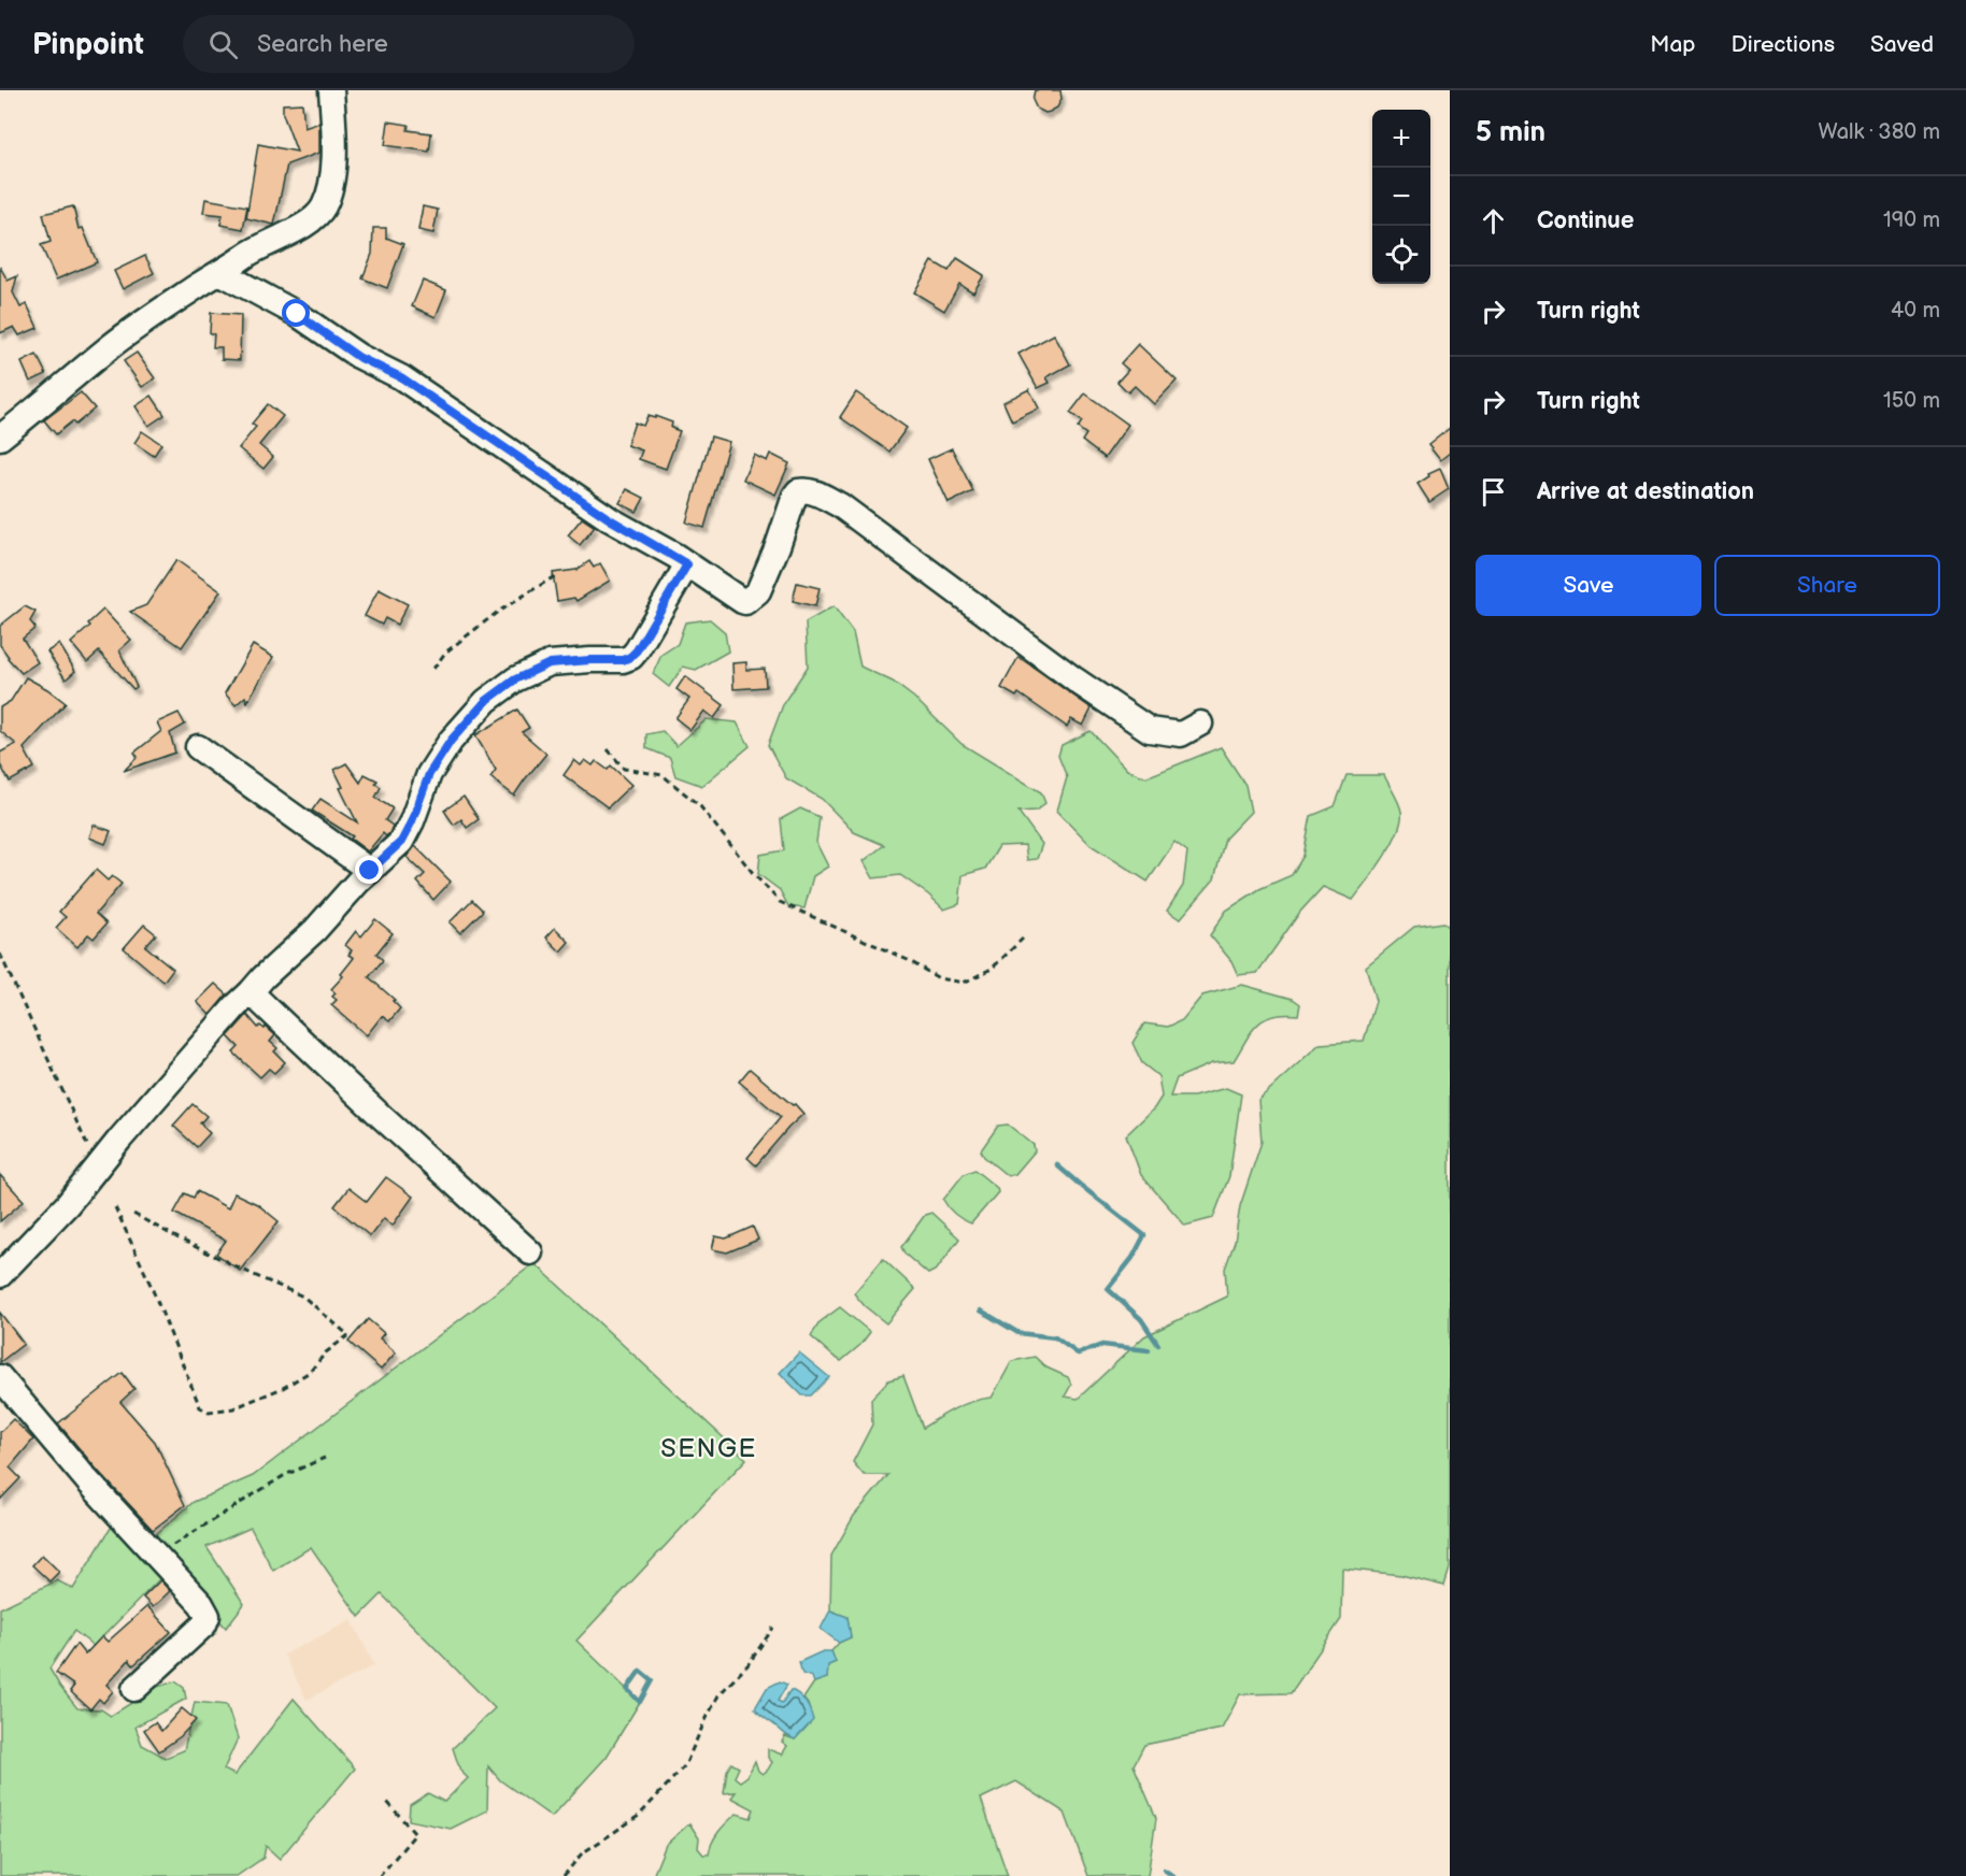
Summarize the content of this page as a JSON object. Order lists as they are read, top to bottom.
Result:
{
  "districts": ["SENGE"],
  "page": {
    "header": "Pinpoint",
    "search": "Search here",
    "nav": ["Map", "Directions", "Saved"],
    "heading": ["5 min", "Walk · 380 m"],
    "map_buttons": ["+", "−"],
    "list": [
      ["Continue", "190 m"],
      ["Turn right", "40 m"],
      ["Turn right", "150 m"],
      "Arrive at destination"
    ],
    "buttons": ["Save", "Share"]
  }
}
